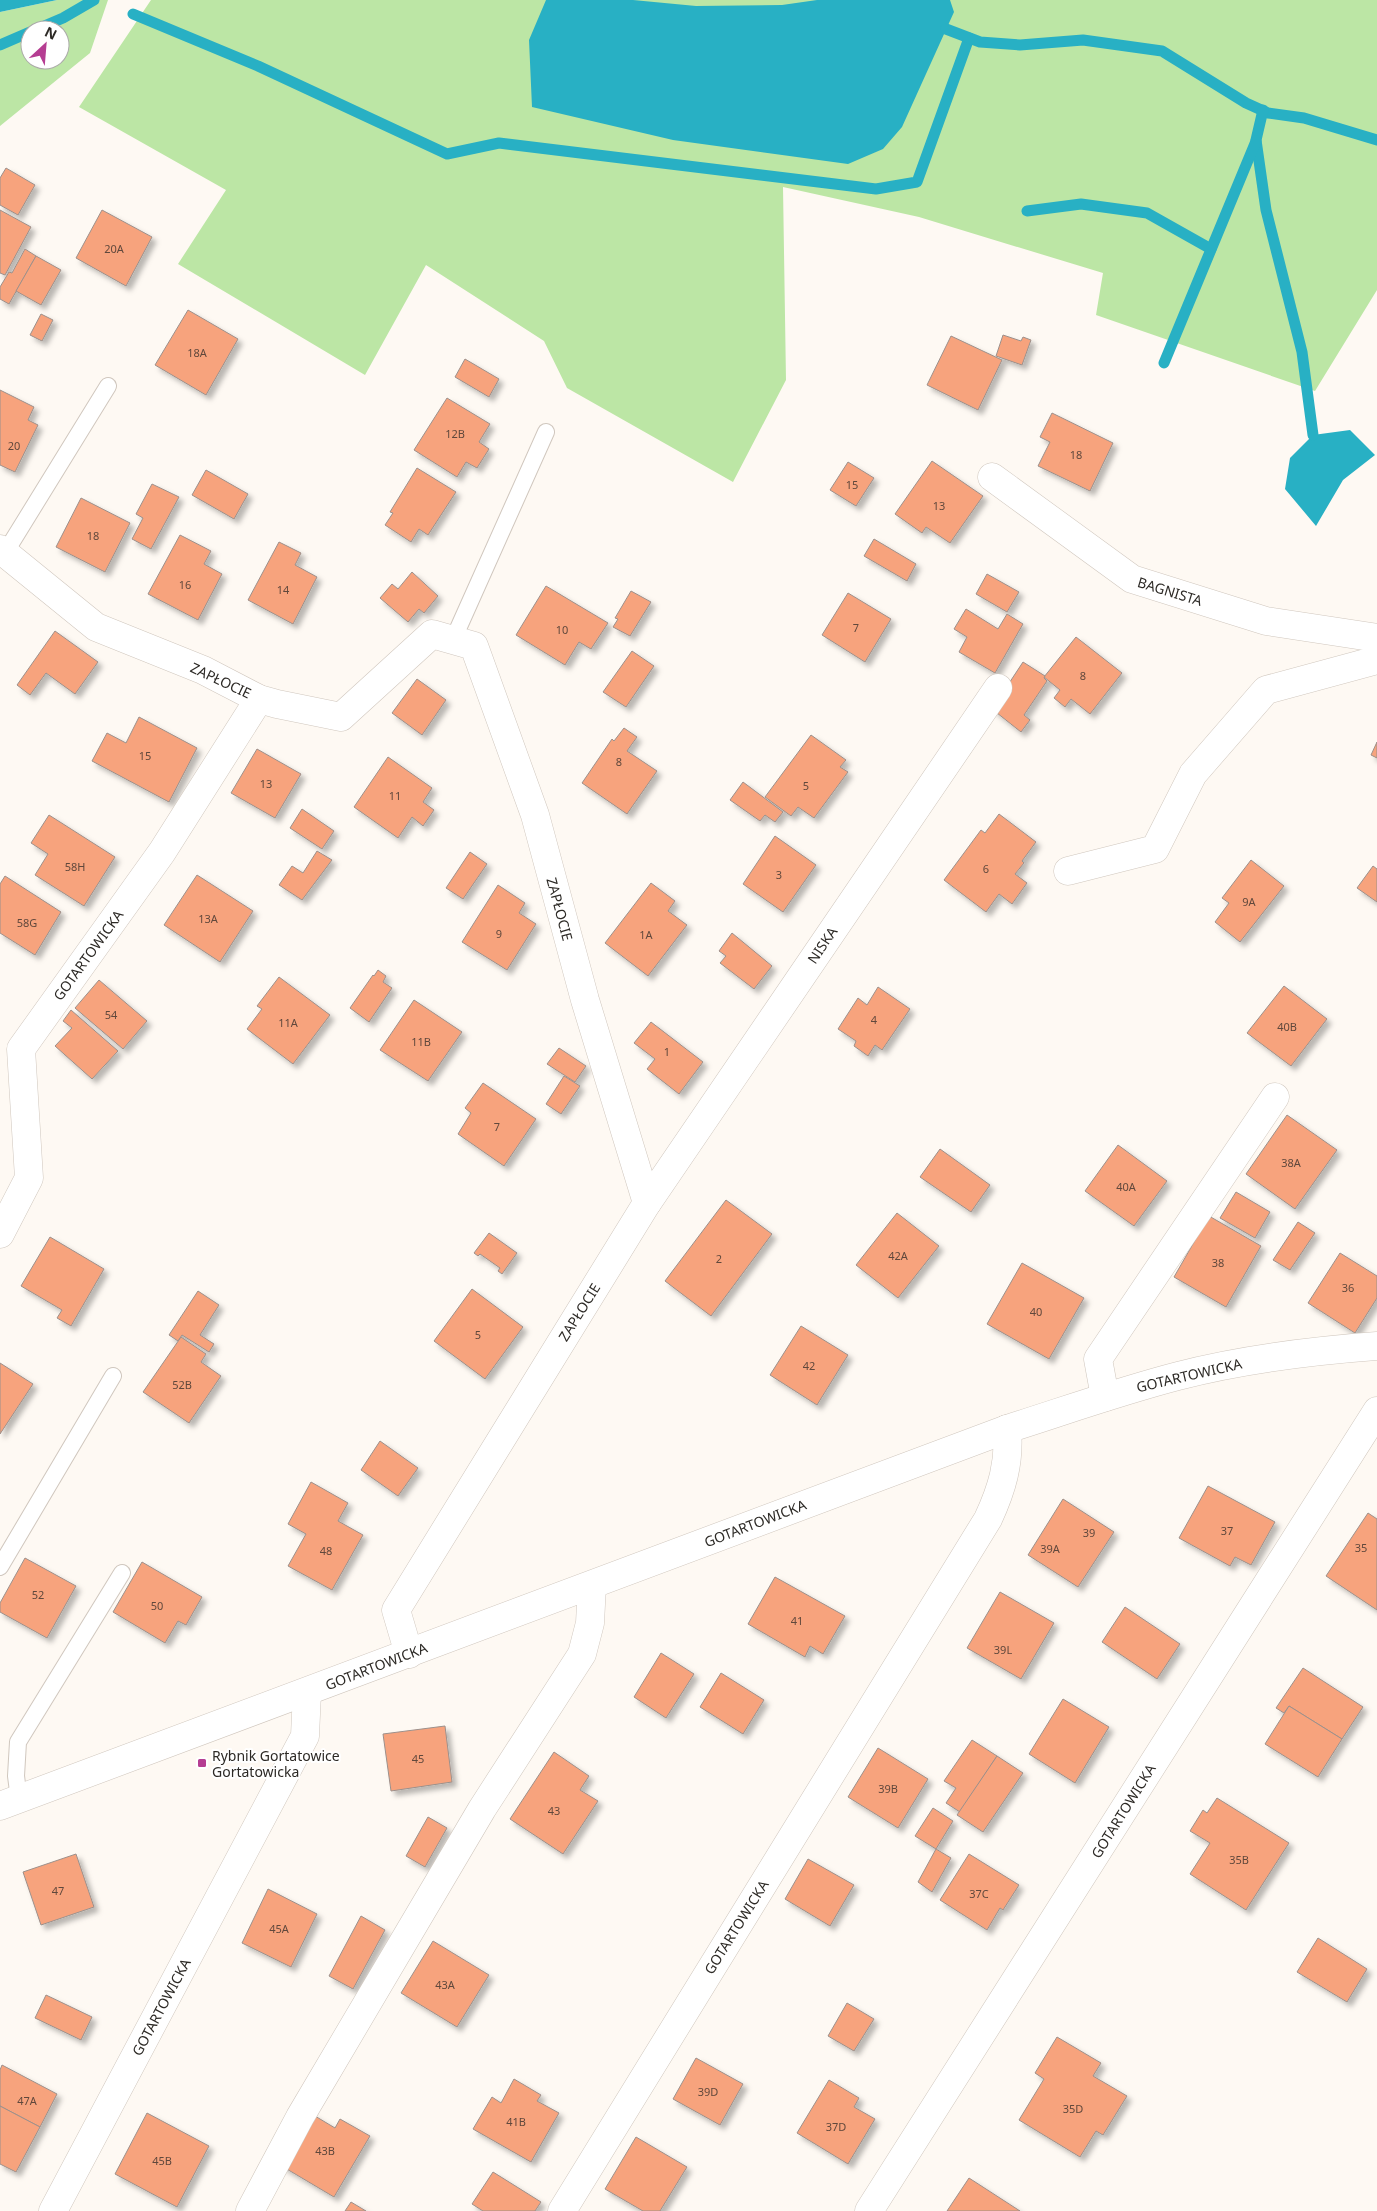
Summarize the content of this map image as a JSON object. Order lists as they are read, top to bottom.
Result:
{
  "streets": {
    "street": [
      "BAGNISTA",
      "ZAPŁOCIE",
      "NISKA",
      "GOTARTOWICKA"
    ]
  },
  "crossings": [
    ["ZAPŁOCIE", "NISKA"],
    ["ZAPŁOCIE", "GOTARTOWICKA"]
  ],
  "places": {
    "transit": ["Rybnik Gortatowice Gortatowicka"]
  },
  "house_numbers": [
    "20A",
    "18A",
    "12B",
    "20",
    "18",
    "15",
    "13",
    "18",
    "16",
    "14",
    "7",
    "10",
    "8",
    "15",
    "8",
    "13",
    "5",
    "11",
    "58H",
    "6",
    "3",
    "9A",
    "13A",
    "58G",
    "9",
    "1A",
    "54",
    "4",
    "11A",
    "40B",
    "11B",
    "1",
    "7",
    "38A",
    "40A",
    "42A",
    "2",
    "38",
    "36",
    "40",
    "5",
    "42",
    "52B",
    "37",
    "39",
    "35",
    "39A",
    "48",
    "52",
    "50",
    "41",
    "39L",
    "45",
    "39B",
    "43",
    "35B",
    "47",
    "37C",
    "45A",
    "43A",
    "39D",
    "47A",
    "35D",
    "41B",
    "37D",
    "43B",
    "45B"
  ],
  "north": "top right"
}
